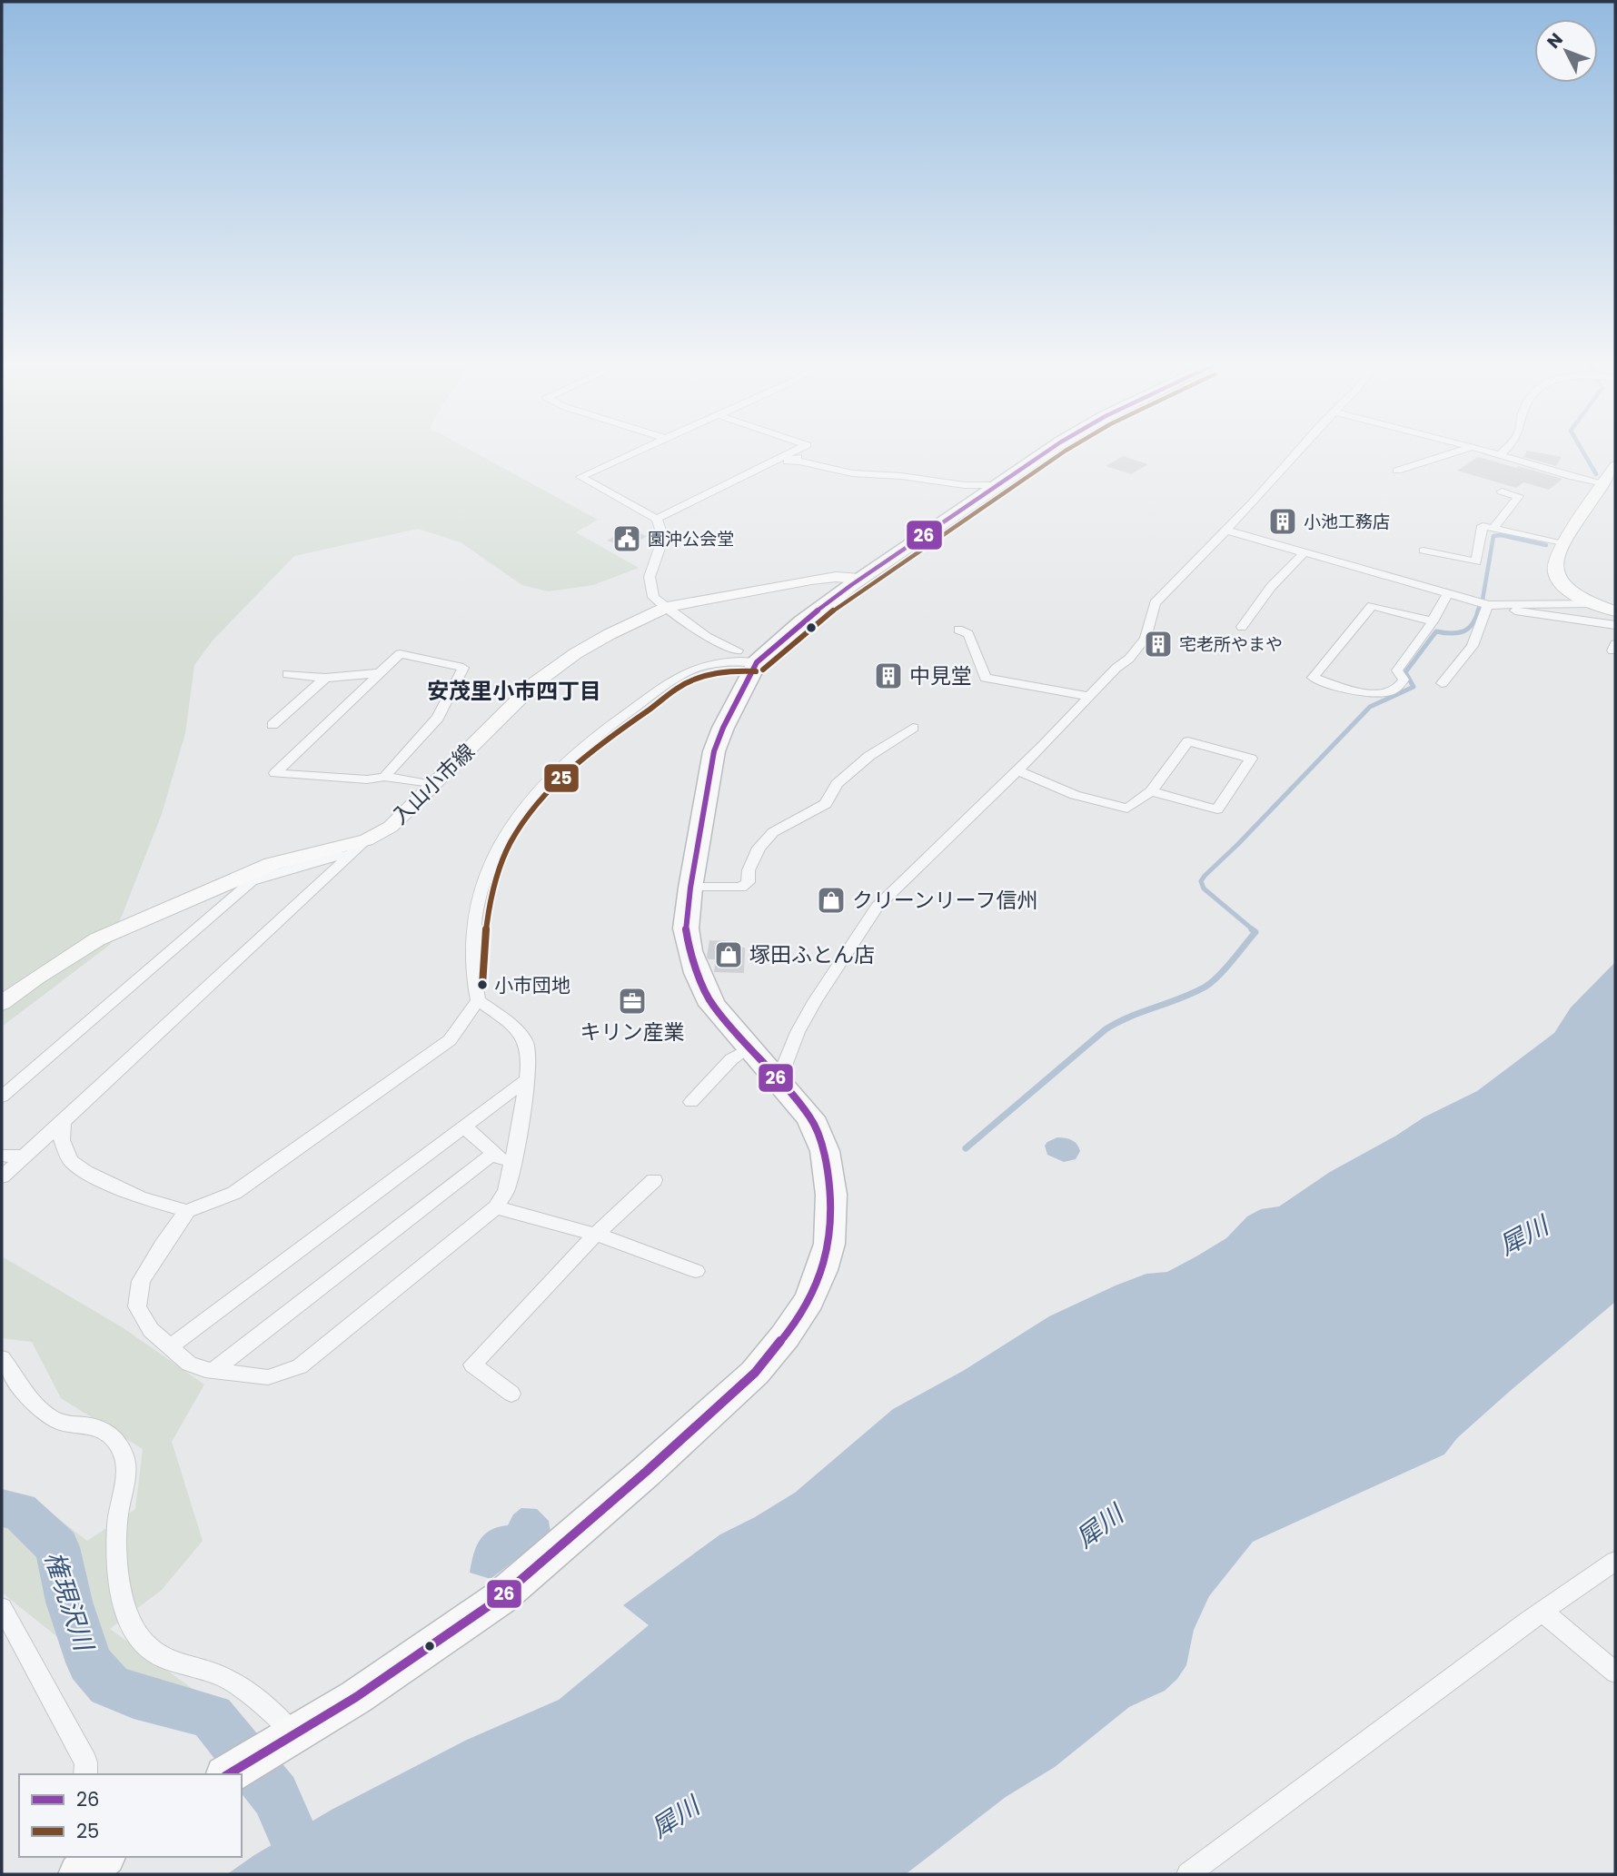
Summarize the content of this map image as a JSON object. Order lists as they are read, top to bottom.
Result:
{
  "streets": {
    "main road": ["入山小市線"]
  },
  "districts": ["安茂里小市四丁目"],
  "water": ["犀川", "権現沢川"],
  "places": {
    "building": ["小池工務店", "宅老所やまや", "中見堂"],
    "public building": ["園沖公会堂"],
    "shop": ["クリーンリーフ信州", "塚田ふとん店"],
    "other": ["小市団地"],
    "office": ["キリン産業"]
  },
  "lines": ["transit line 26", "transit line 25"],
  "legend": ["26", "25"],
  "north": "top left"
}
